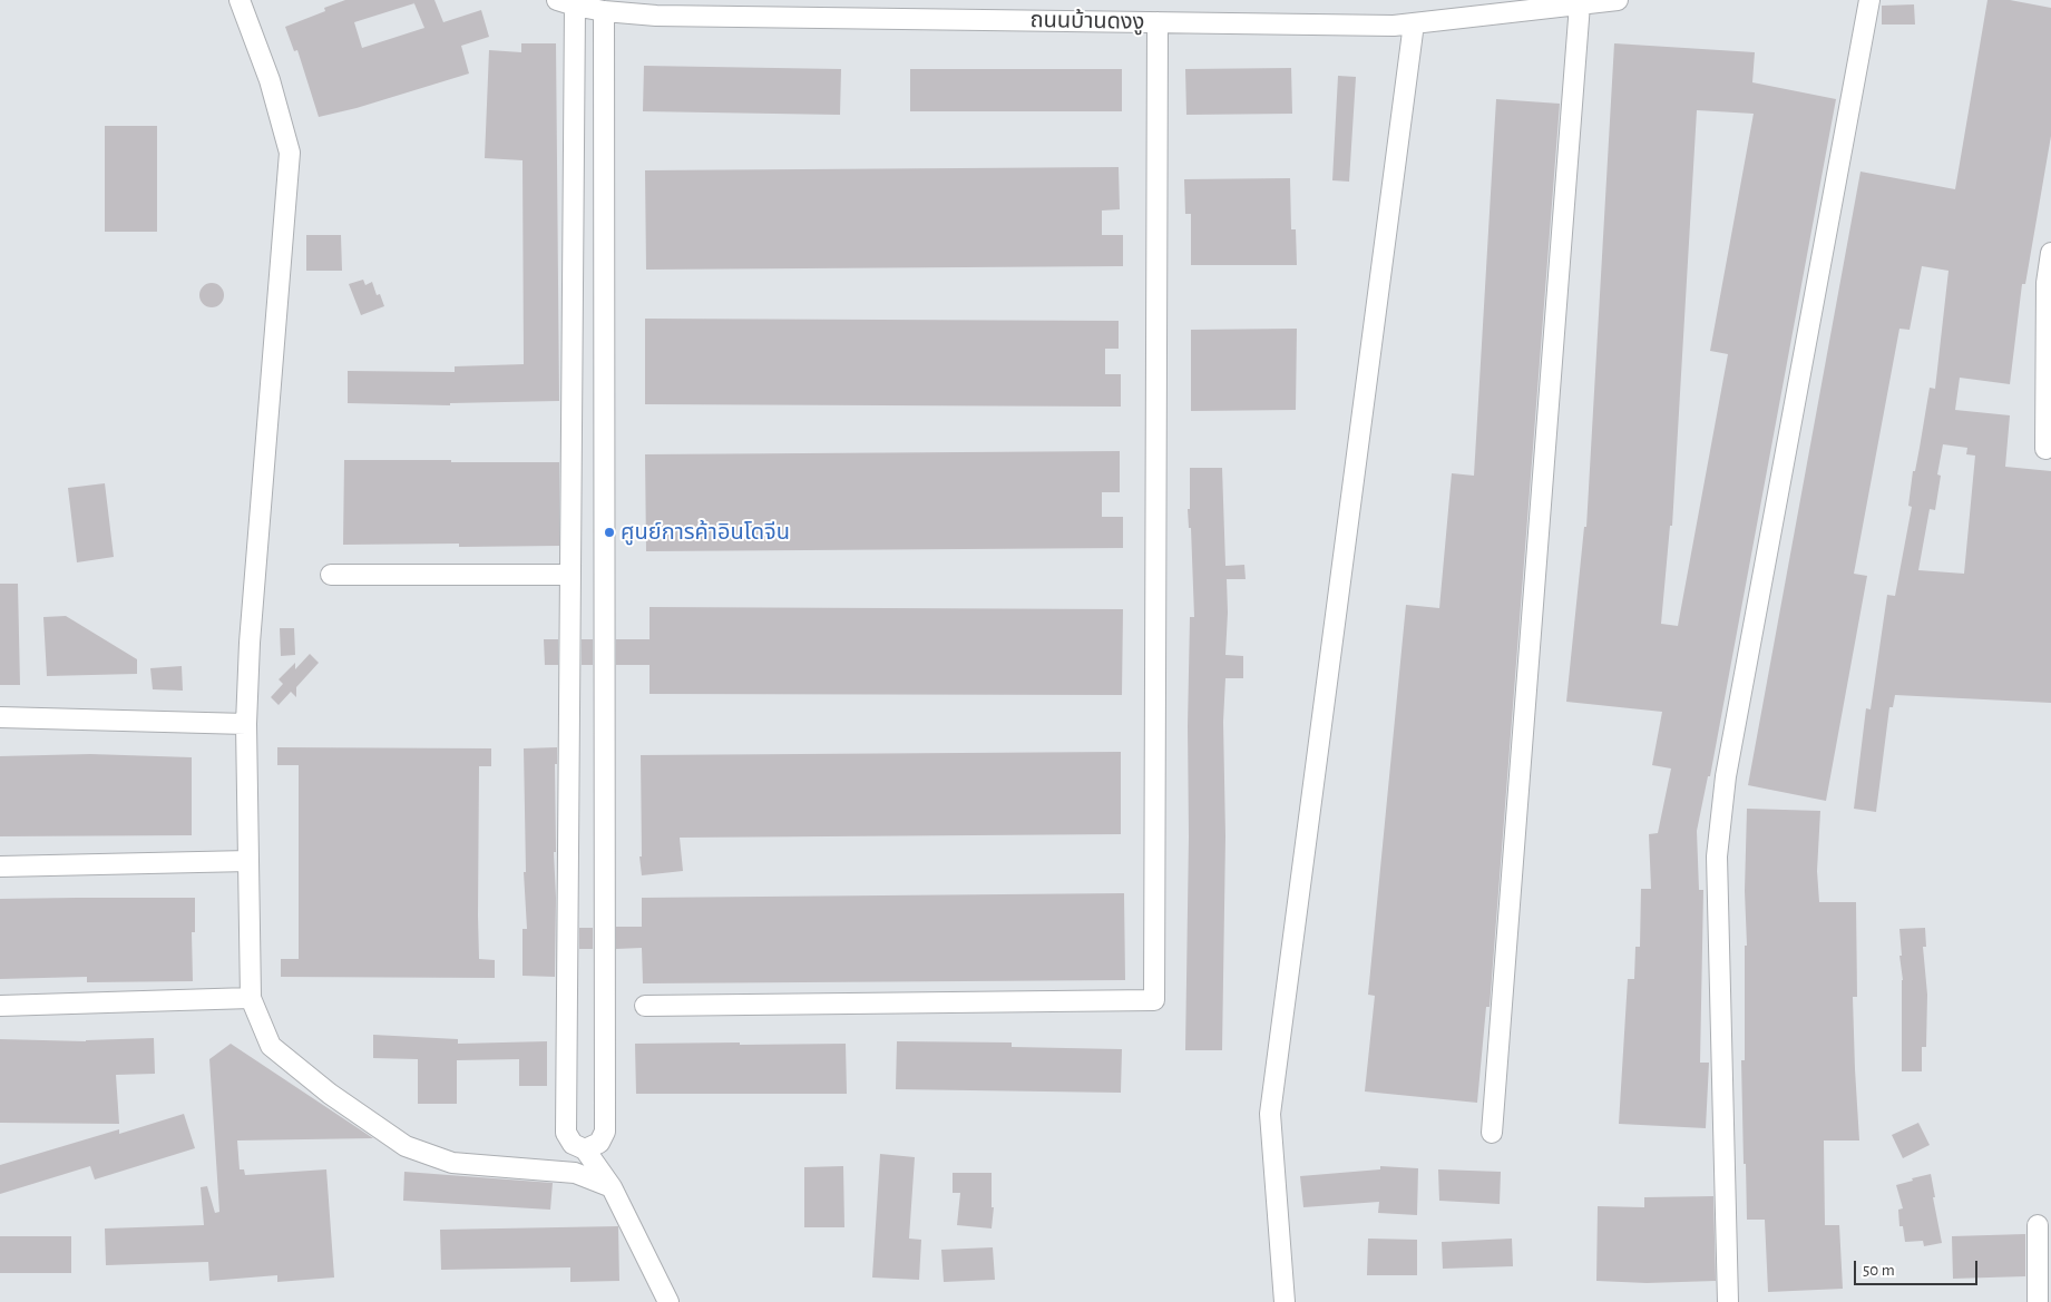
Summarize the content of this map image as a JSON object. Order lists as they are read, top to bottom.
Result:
{
  "streets": {
    "street": ["ถนนบ้านดงงู"]
  },
  "places": ["ศูนย์การค้าอินโดจีน"],
  "scale_bar": "50 m"
}
